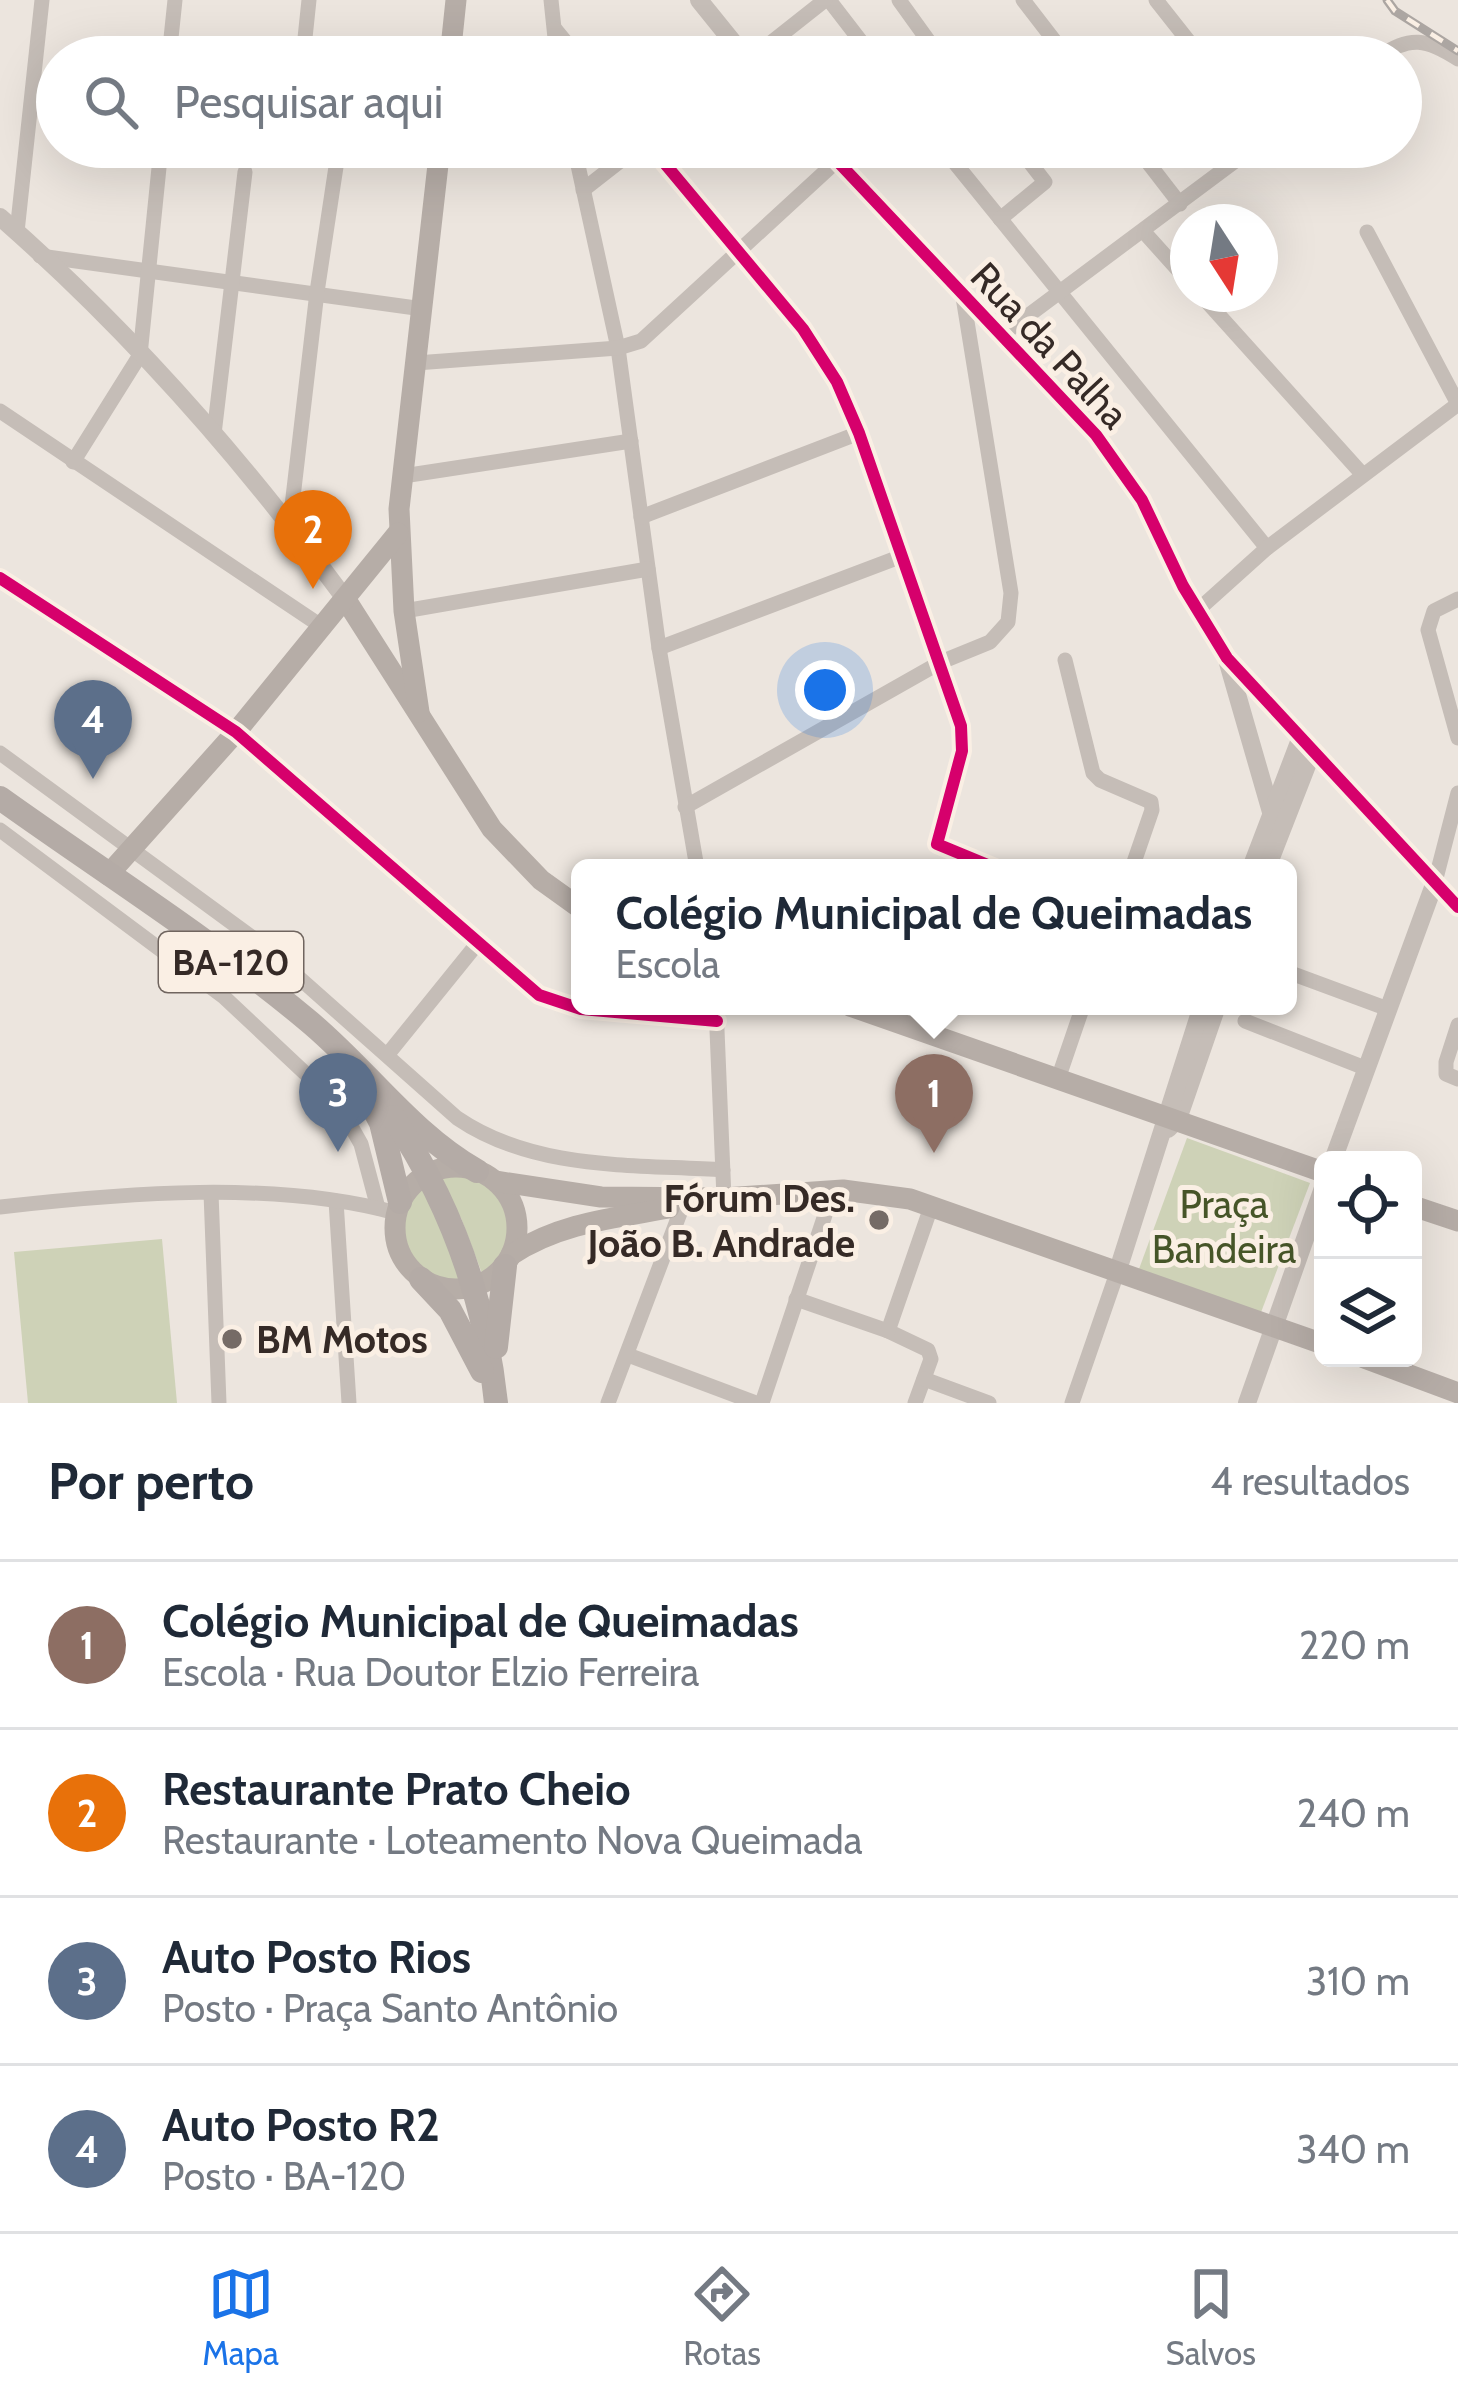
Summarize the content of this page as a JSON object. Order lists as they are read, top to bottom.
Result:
{
  "streets": {
    "main road": ["BA-120"],
    "street": ["Rua da Palha"]
  },
  "parks": ["Praça Bandeira"],
  "places": ["Fórum Des. João B. Andrade", "BM Motos"],
  "north": "bottom",
  "page": {
    "search": "Pesquisar aqui",
    "pins": [
      "2",
      "4",
      "3",
      "1"
    ],
    "popup": ["Colégio Municipal de Queimadas", "Escola"],
    "heading": ["Por perto", "4 resultados"],
    "list": [
      {
        "mark": "1",
        "name": "Colégio Municipal de Queimadas",
        "note": "Escola · Rua Doutor Elzio Ferreira",
        "value": "220 m"
      },
      {
        "mark": "2",
        "name": "Restaurante Prato Cheio",
        "note": "Restaurante · Loteamento Nova Queimada",
        "value": "240 m"
      },
      {
        "mark": "3",
        "name": "Auto Posto Rios",
        "note": "Posto · Praça Santo Antônio",
        "value": "310 m"
      },
      {
        "mark": "4",
        "name": "Auto Posto R2",
        "note": "Posto · BA-120",
        "value": "340 m"
      }
    ],
    "nav": ["Mapa", "Rotas", "Salvos"]
  }
}
